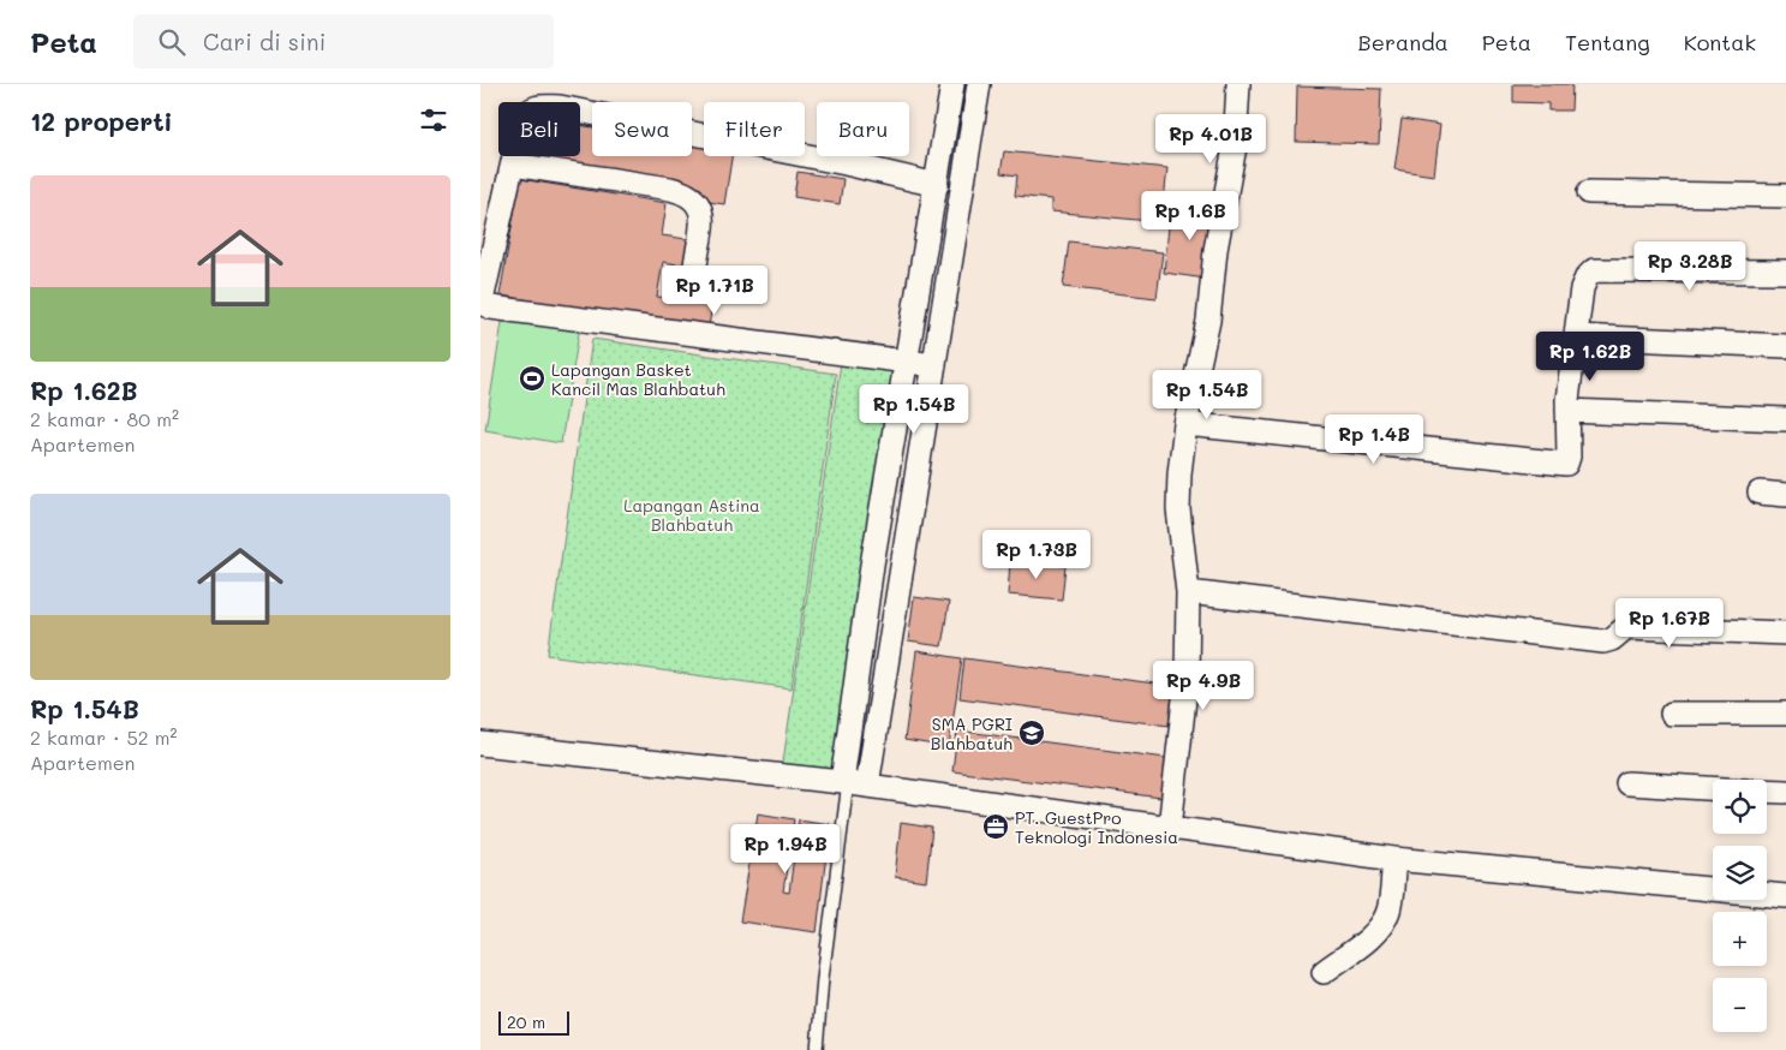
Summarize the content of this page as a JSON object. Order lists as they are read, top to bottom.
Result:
{
  "parks": ["Lapangan Astina Blahbatuh"],
  "places": {
    "sports": ["Lapangan Basket Kancil Mas Blahbatuh"],
    "school or university": ["SMA PGRI Blahbatuh"],
    "office": ["PT. GuestPro Teknologi Indonesia"]
  },
  "scale_bar": "20 m",
  "page": {
    "header": "Peta",
    "search": "Cari di sini",
    "nav": [
      "Beranda",
      "Peta",
      "Tentang",
      "Kontak"
    ],
    "heading": "12 properti",
    "chip": [
      "Beli",
      "Sewa",
      "Filter",
      "Baru"
    ],
    "price": [
      "Rp 4.01B",
      "Rp 1.6B",
      "Rp 3.28B",
      "Rp 1.71B",
      "Rp 1.62B",
      "Rp 1.54B",
      "Rp 1.54B",
      "Rp 1.4B",
      "Rp 1.73B",
      "Rp 1.67B",
      "Rp 4.9B",
      "Rp 1.94B"
    ],
    "list": [
      {
        "name": "Rp 1.62B",
        "note": "2 kamar · 80 m² · Apartemen"
      },
      {
        "name": "Rp 1.54B",
        "note": "2 kamar · 52 m² · Apartemen"
      }
    ],
    "map_buttons": ["+", "−"],
    "scale": "20 m"
  }
}
